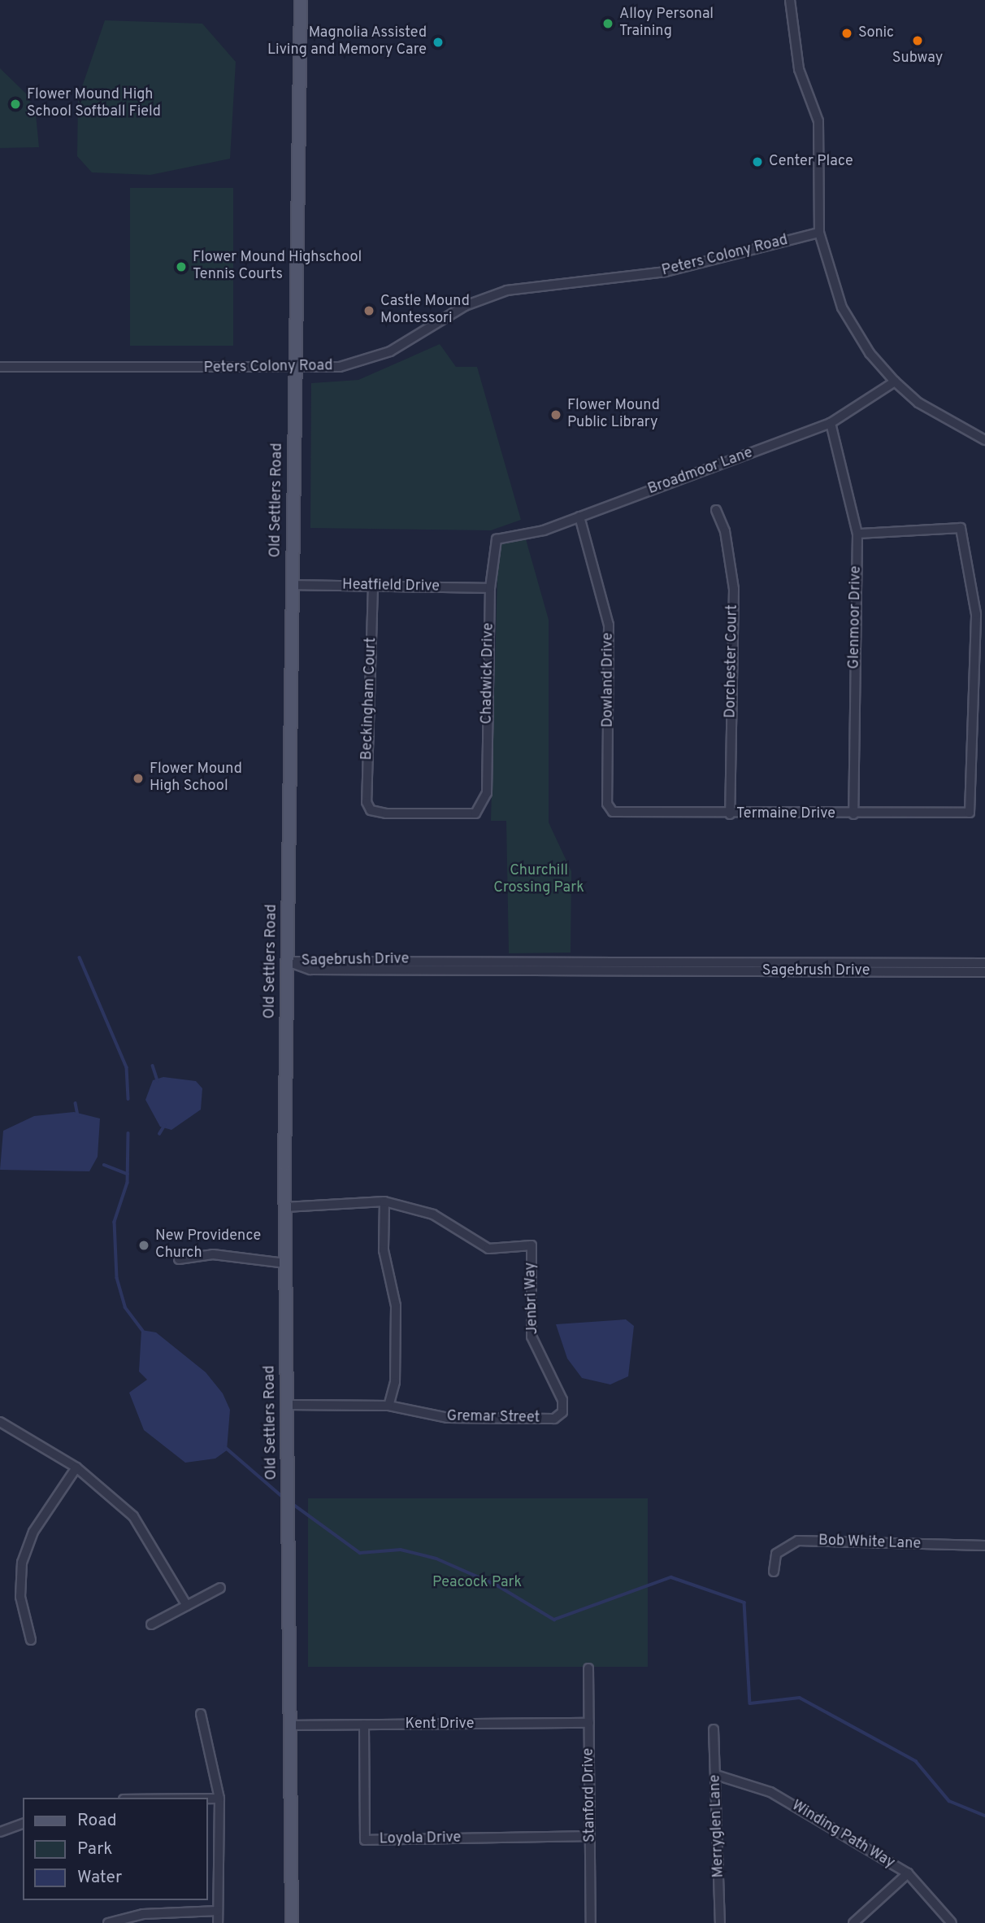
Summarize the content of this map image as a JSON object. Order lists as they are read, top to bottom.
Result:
{
  "streets": {
    "main road": ["Old Settlers Road"],
    "street": [
      "Peters Colony Road",
      "Broadmoor Lane",
      "Heatfield Drive",
      "Glenmoor Drive",
      "Dorchester Court",
      "Chadwick Drive",
      "Dowland Drive",
      "Beckingham Court",
      "Termaine Drive",
      "Sagebrush Drive",
      "Jenbri Way",
      "Gremar Street",
      "Bob White Lane",
      "Kent Drive",
      "Stanford Drive",
      "Merryglen Lane",
      "Winding Path Way",
      "Loyola Drive"
    ]
  },
  "crossings": [
    ["Peters Colony Road", "Old Settlers Road"],
    ["Broadmoor Lane", "Glenmoor Drive"],
    ["Broadmoor Lane", "Chadwick Drive"],
    ["Broadmoor Lane", "Dowland Drive"],
    ["Old Settlers Road", "Heatfield Drive"],
    ["Old Settlers Road", "Sagebrush Drive"],
    ["Old Settlers Road", "Gremar Street"],
    ["Old Settlers Road", "Kent Drive"],
    ["Heatfield Drive", "Chadwick Drive"],
    ["Heatfield Drive", "Beckingham Court"],
    ["Glenmoor Drive", "Termaine Drive"],
    ["Dorchester Court", "Termaine Drive"],
    ["Chadwick Drive", "Beckingham Court"],
    ["Dowland Drive", "Termaine Drive"],
    ["Jenbri Way", "Gremar Street"],
    ["Kent Drive", "Stanford Drive"],
    ["Kent Drive", "Loyola Drive"],
    ["Stanford Drive", "Loyola Drive"],
    ["Merryglen Lane", "Winding Path Way"]
  ],
  "parks": ["Churchill Crossing Park", "Peacock Park"],
  "places": [
    "Alloy Personal Training",
    "Sonic",
    "Subway",
    "Magnolia Assisted Living and Memory Care",
    "Flower Mound High School Softball Field",
    "Center Place",
    "Flower Mound Highschool Tennis Courts",
    "Castle Mound Montessori",
    "Flower Mound Public Library",
    "Flower Mound High School",
    "New Providence Church"
  ],
  "legend": ["Road", "Park", "Water"]
}
